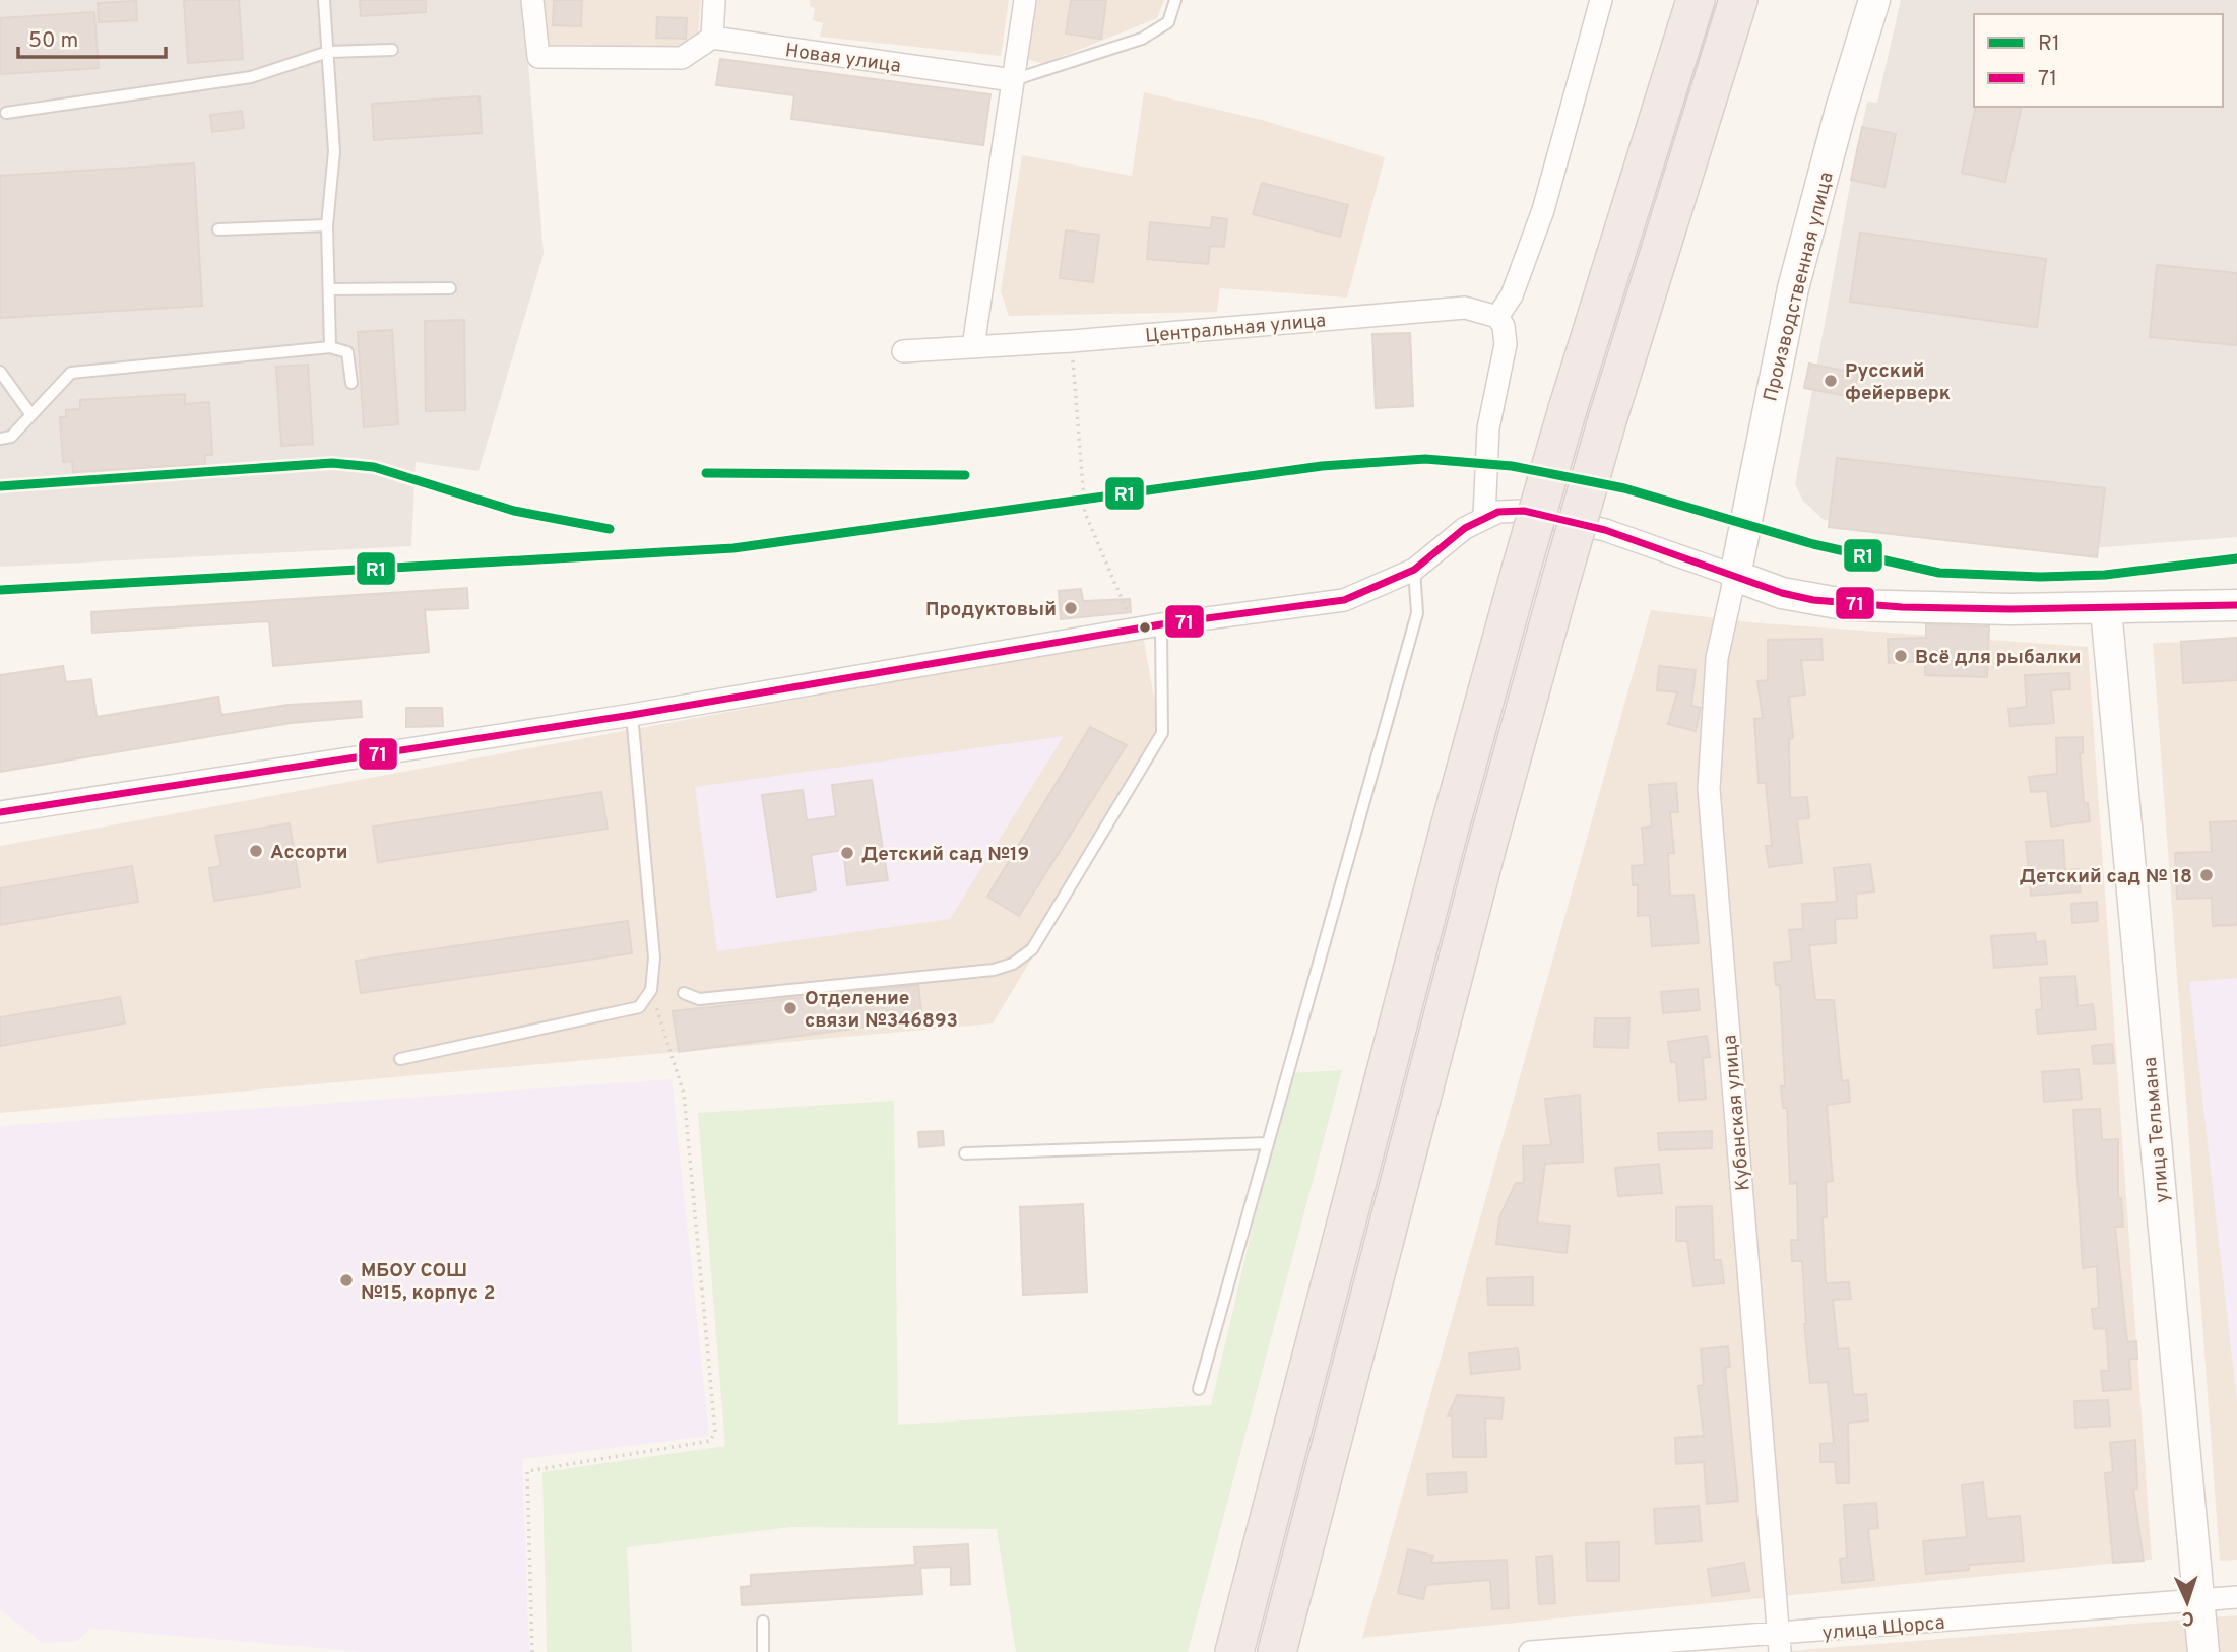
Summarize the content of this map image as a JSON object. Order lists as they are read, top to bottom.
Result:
{
  "streets": {
    "street": [
      "Новая улица",
      "Производственная улица",
      "Центральная улица",
      "Кубанская улица",
      "улица Тельмана",
      "улица Щорса"
    ]
  },
  "crossings": [
    ["Производственная улица", "Кубанская улица"],
    ["Кубанская улица", "улица Щорса"],
    ["улица Тельмана", "улица Щорса"]
  ],
  "places": [
    "Русский фейерверк",
    "Продуктовый",
    "Всё для рыбалки",
    "Ассорти",
    "Детский сад №19",
    "Детский сад № 18",
    "Отделение связи №346893",
    "МБОУ СОШ №15, корпус 2"
  ],
  "lines": ["transit line R1", "transit line 71"],
  "legend": ["R1", "71"],
  "scale_bar": "50 m",
  "north": "bottom"
}
